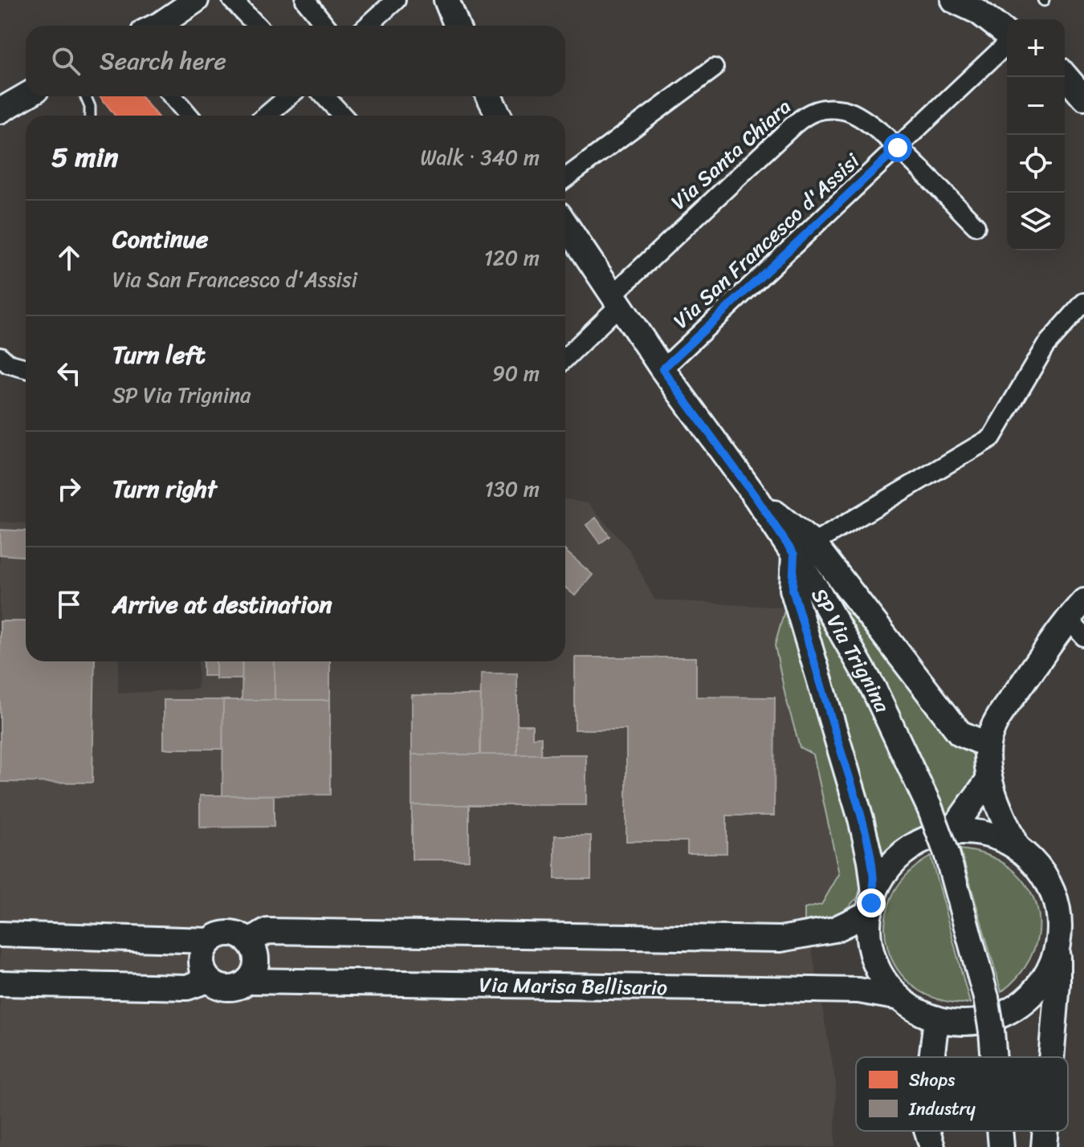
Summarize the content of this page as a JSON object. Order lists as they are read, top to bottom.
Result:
{
  "streets": {
    "street": [
      "Via Santa Chiara",
      "Via San Francesco d'Assisi",
      "SP Via Trignina",
      "Via Marisa Bellisario"
    ]
  },
  "crossings": [
    ["Via Santa Chiara", "Via San Francesco d'Assisi"],
    ["Via Santa Chiara", "SP Via Trignina"],
    ["Via San Francesco d'Assisi", "SP Via Trignina"],
    ["SP Via Trignina", "Via Marisa Bellisario"]
  ],
  "legend": ["Shops", "Industry"],
  "page": {
    "map_buttons": ["+", "−"],
    "search": "Search here",
    "heading": ["5 min", "Walk · 340 m"],
    "list": [
      ["Continue", "Via San Francesco d'Assisi", "120 m"],
      ["Turn left", "SP Via Trignina", "90 m"],
      ["Turn right", "130 m"],
      "Arrive at destination"
    ]
  }
}
